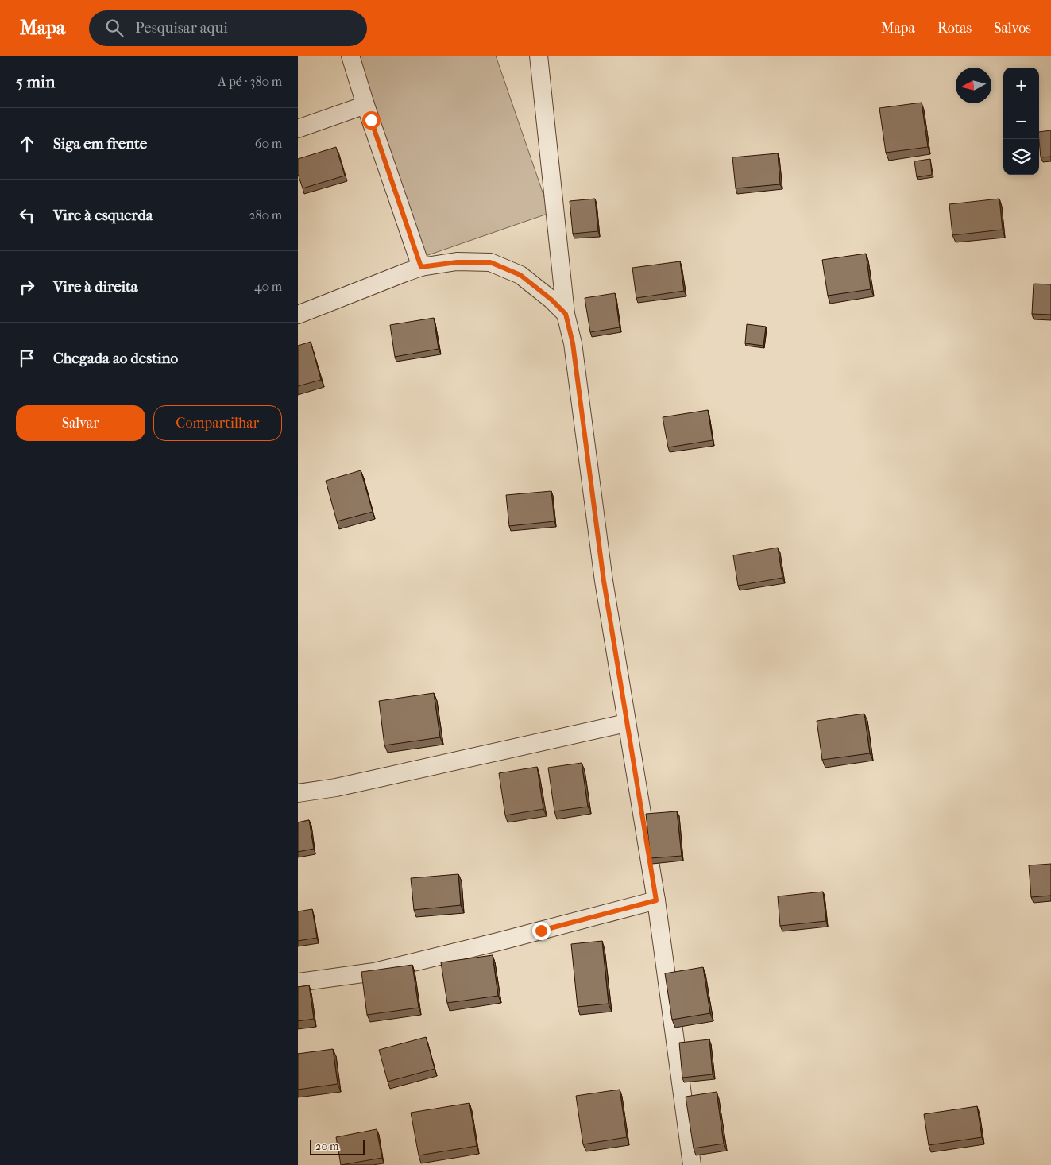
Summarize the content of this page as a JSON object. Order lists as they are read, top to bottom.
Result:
{
  "scale_bar": "20 m",
  "north": "left",
  "page": {
    "header": "Mapa",
    "search": "Pesquisar aqui",
    "nav": ["Mapa", "Rotas", "Salvos"],
    "heading": ["5 min", "A pé · 380 m"],
    "map_buttons": ["+", "−"],
    "list": [
      ["Siga em frente", "60 m"],
      ["Vire à esquerda", "280 m"],
      ["Vire à direita", "40 m"],
      "Chegada ao destino"
    ],
    "buttons": ["Salvar", "Compartilhar"],
    "scale": "20 m"
  }
}
